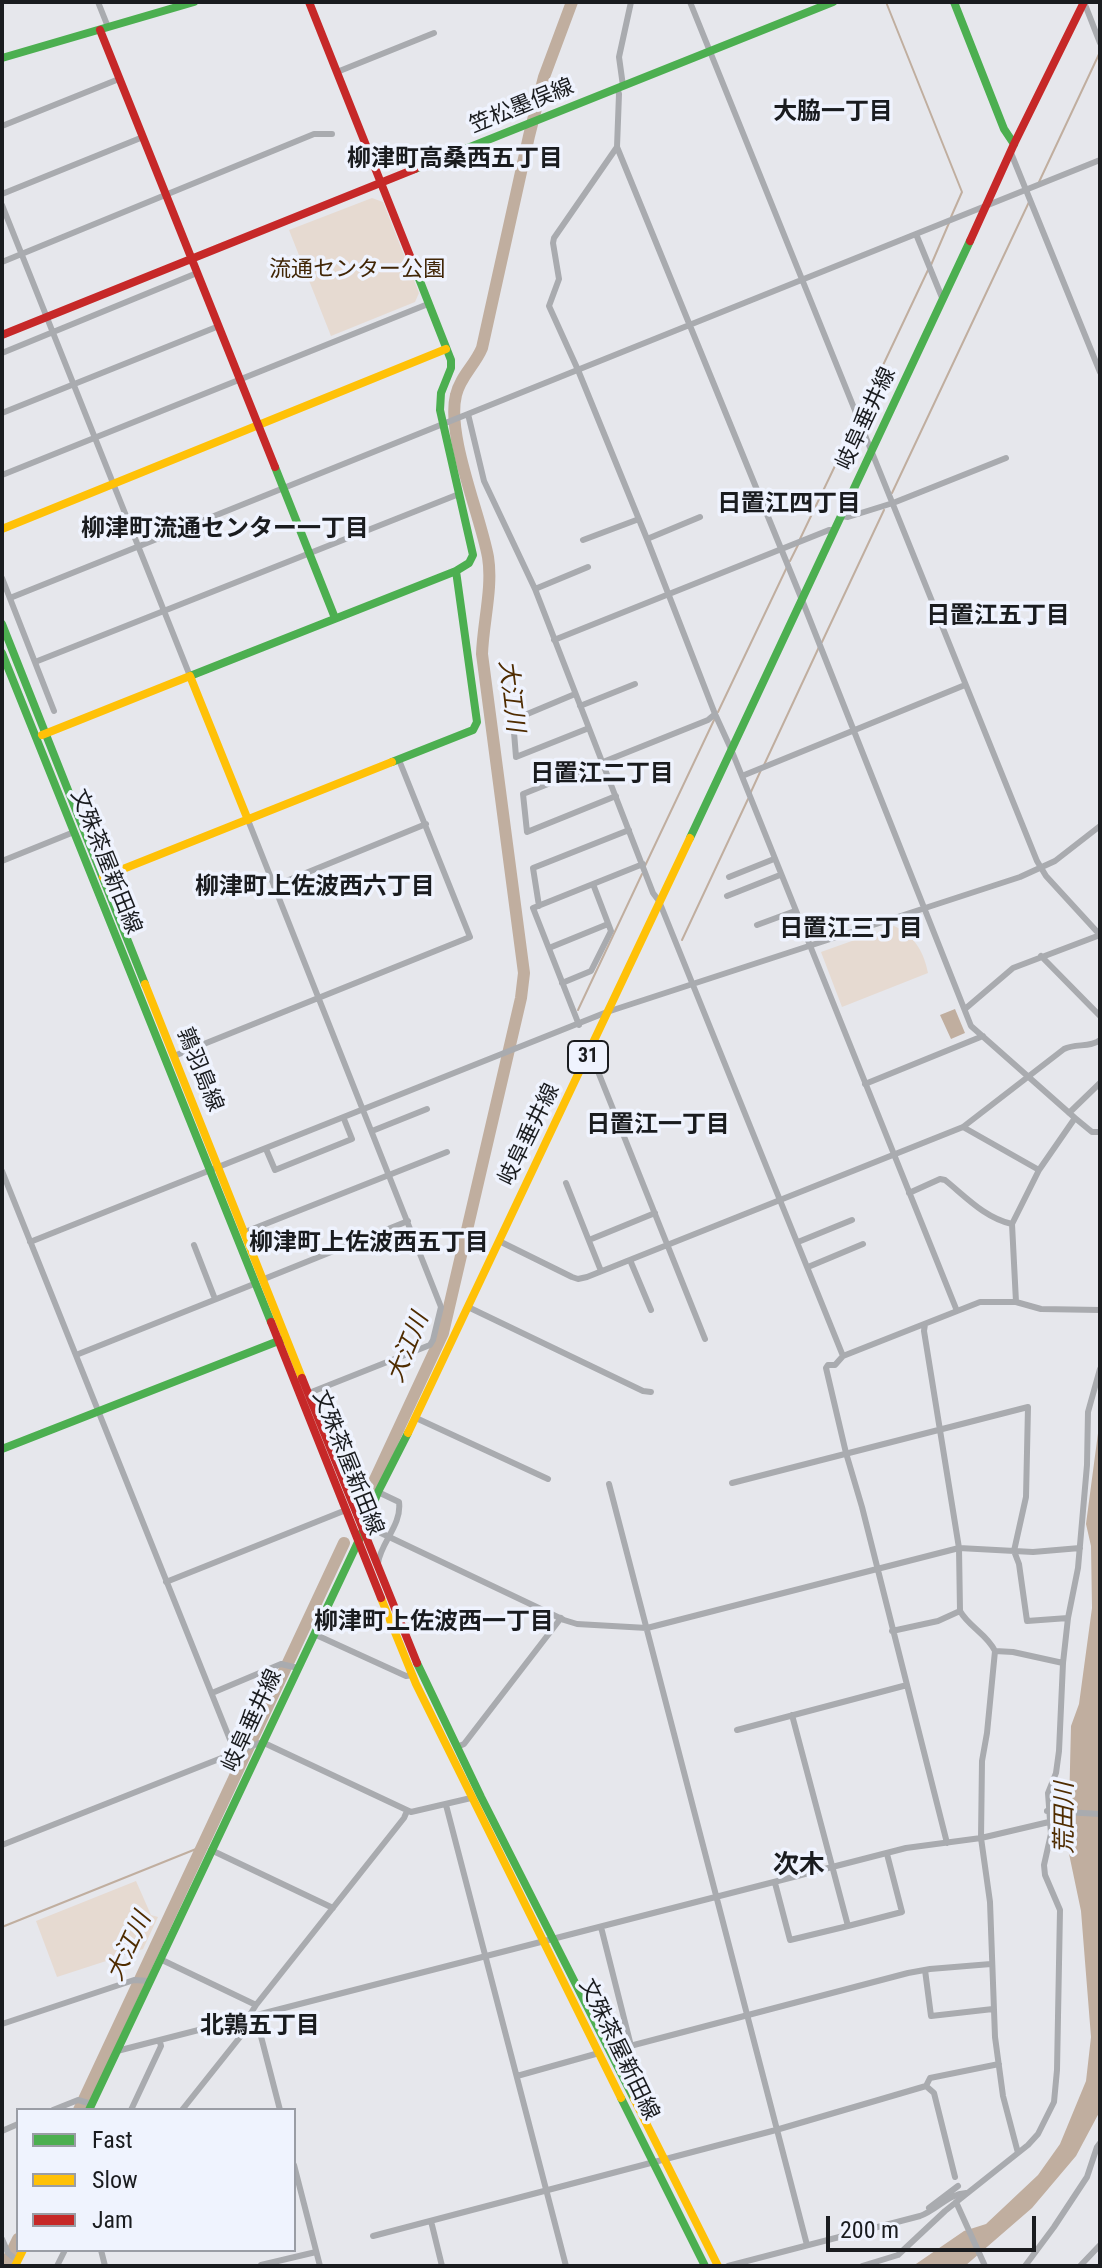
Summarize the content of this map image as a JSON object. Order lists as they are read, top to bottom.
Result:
{
  "streets": {
    "main road": [
      "笠松墨俣線",
      "岐阜垂井線",
      "文殊茶屋新田線",
      "31",
      "鶉羽島線"
    ]
  },
  "crossings": [
    ["岐阜垂井線", "文殊茶屋新田線"],
    ["岐阜垂井線", "鶉羽島線"],
    ["文殊茶屋新田線", "鶉羽島線"]
  ],
  "districts": [
    "大脇一丁目",
    "柳津町高桑西五丁目",
    "日置江四丁目",
    "柳津町流通センター一丁目",
    "日置江五丁目",
    "日置江二丁目",
    "柳津町上佐波西六丁目",
    "日置江三丁目",
    "日置江一丁目",
    "柳津町上佐波西五丁目",
    "柳津町上佐波西一丁目",
    "次木",
    "北鶉五丁目"
  ],
  "water": ["大江川", "荒田川"],
  "parks": ["流通センター公園"],
  "legend": ["Fast", "Slow", "Jam"],
  "scale_bar": "200 m"
}
